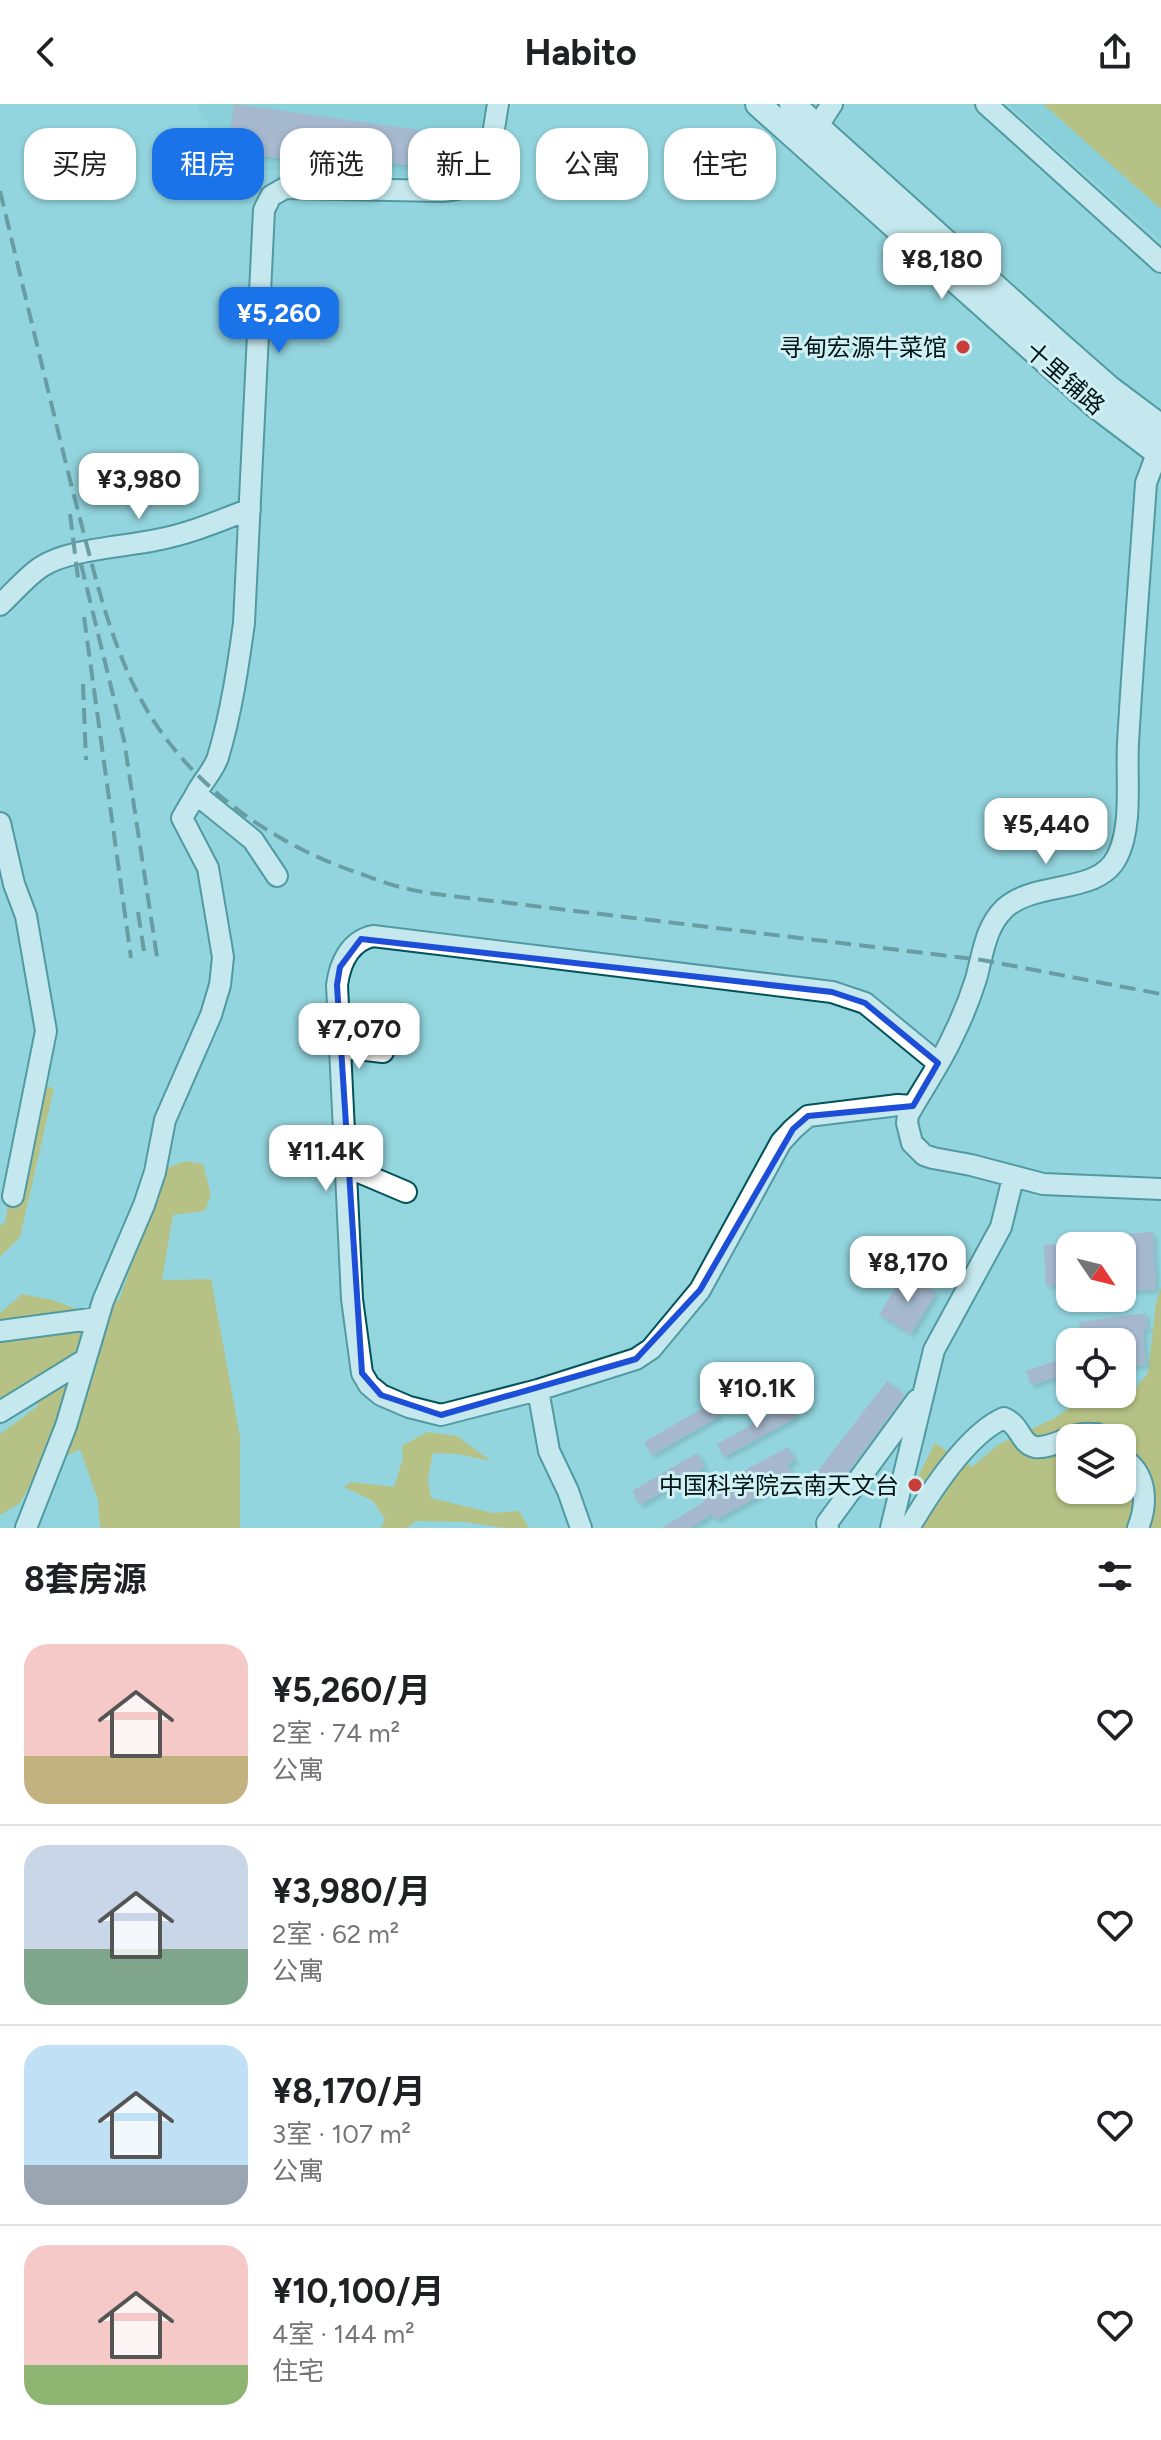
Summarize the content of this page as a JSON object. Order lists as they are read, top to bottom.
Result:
{
  "streets": {
    "main road": ["十里铺路"]
  },
  "places": ["寻甸宏源牛菜馆", "中国科学院云南天文台"],
  "north": "bottom right",
  "page": {
    "header": "Habito",
    "chip": [
      "买房",
      "租房",
      "筛选",
      "新上",
      "公寓",
      "住宅"
    ],
    "price": [
      "¥8,180",
      "¥5,260",
      "¥3,980",
      "¥5,440",
      "¥7,070",
      "¥11.4K",
      "¥8,170",
      "¥10.1K"
    ],
    "heading": "8套房源",
    "list": [
      {
        "name": "¥5,260/月",
        "note": "2室 · 74 m² · 公寓"
      },
      {
        "name": "¥3,980/月",
        "note": "2室 · 62 m² · 公寓"
      },
      {
        "name": "¥8,170/月",
        "note": "3室 · 107 m² · 公寓"
      },
      {
        "name": "¥10,100/月",
        "note": "4室 · 144 m² · 住宅"
      }
    ]
  }
}
